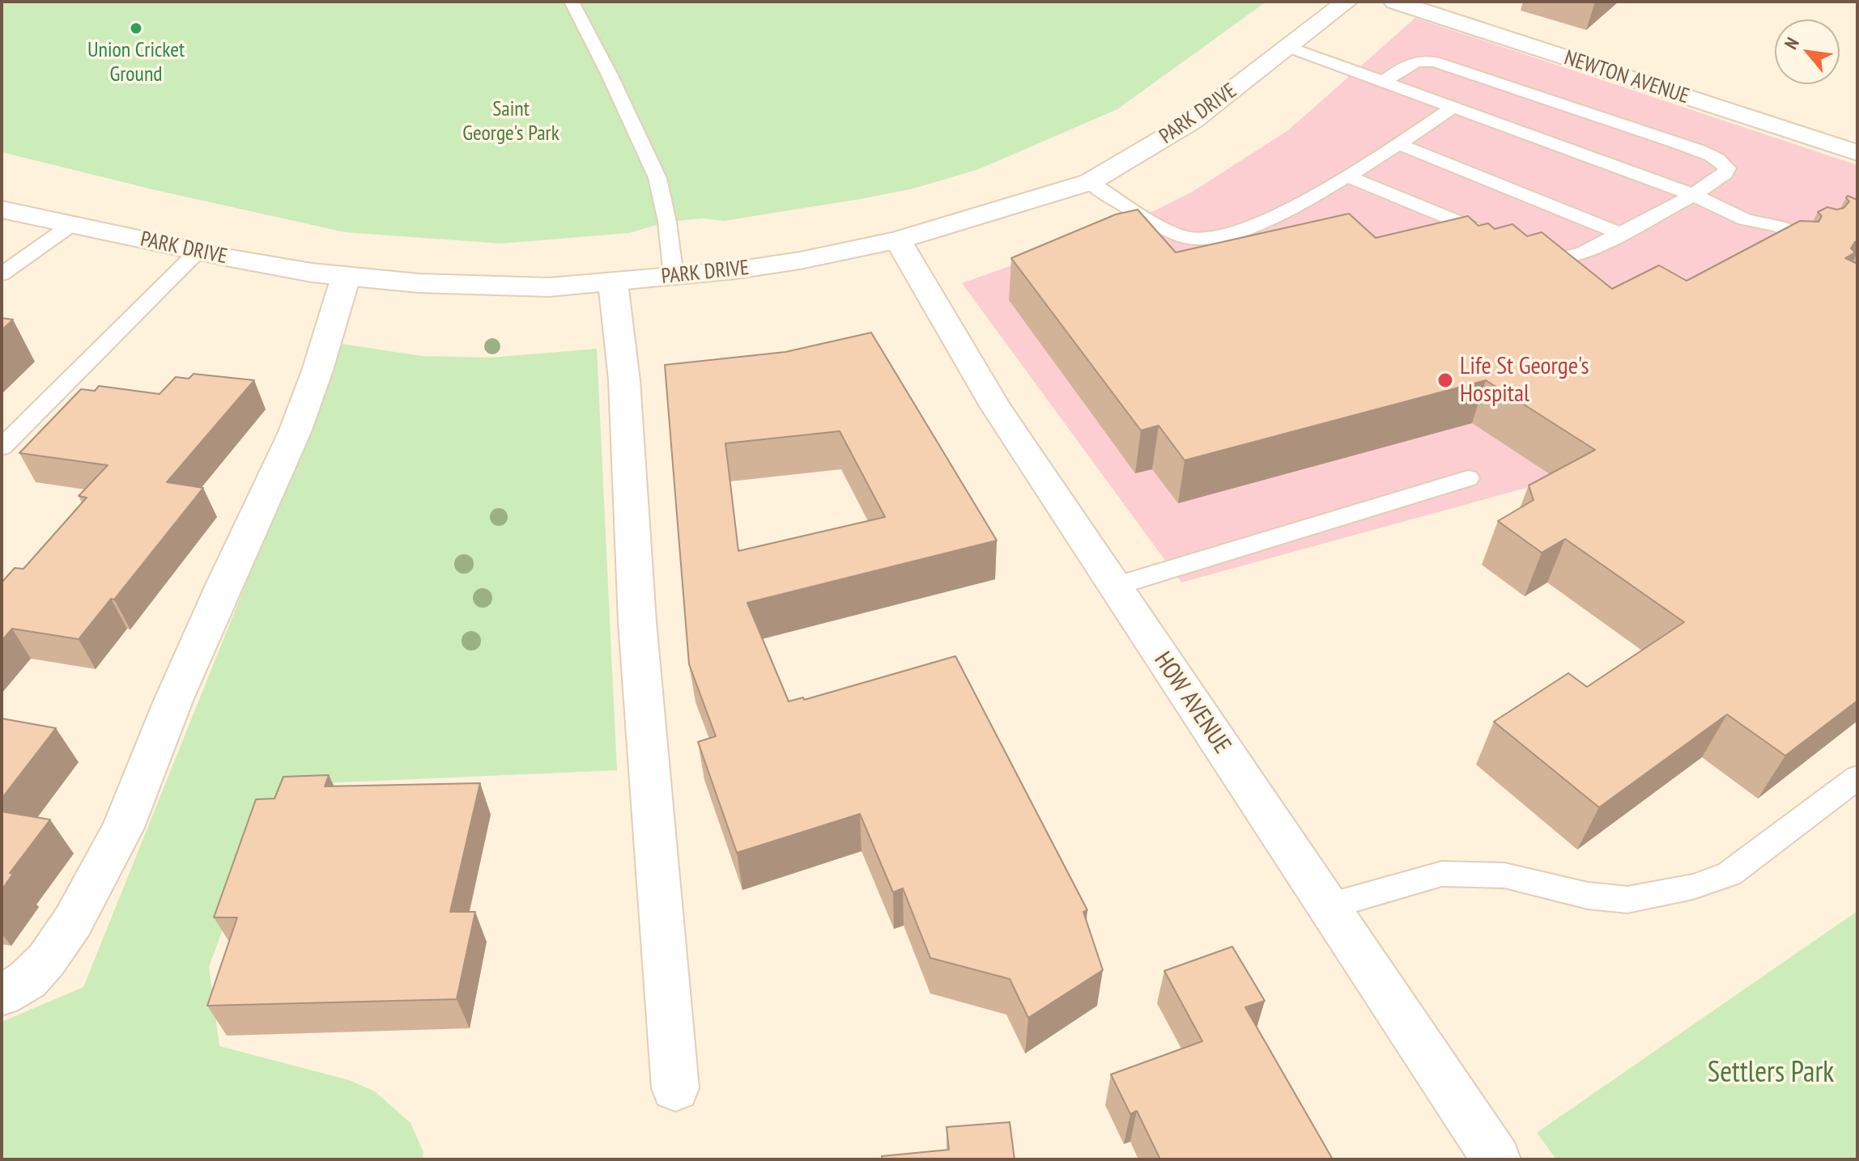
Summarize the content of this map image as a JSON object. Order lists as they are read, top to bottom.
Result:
{
  "streets": {
    "street": ["NEWTON AVENUE", "PARK DRIVE", "HOW AVENUE"]
  },
  "crossings": [
    ["PARK DRIVE", "HOW AVENUE"]
  ],
  "parks": ["Saint George's Park", "Settlers Park"],
  "places": ["Union Cricket Ground", "Life St George's Hospital"],
  "north": "top left"
}
